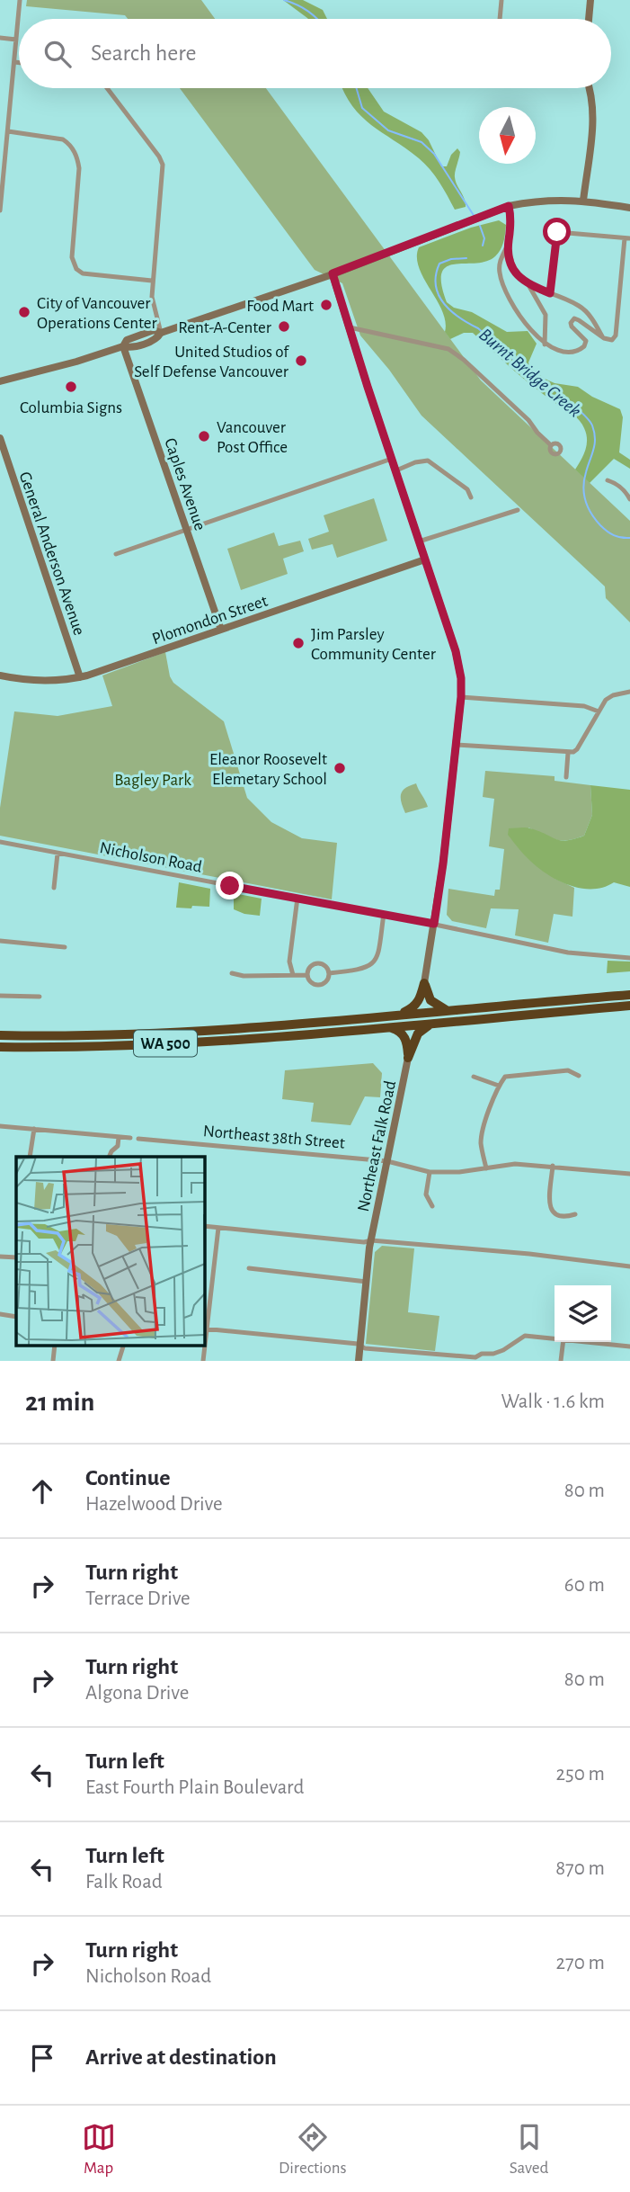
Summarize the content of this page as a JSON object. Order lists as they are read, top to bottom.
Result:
{
  "streets": {
    "highway": ["WA 500"],
    "street": [
      "Caples Avenue",
      "General Anderson Avenue",
      "Plomondon Street",
      "Nicholson Road",
      "Northeast 38th Street",
      "Northeast Falk Road"
    ]
  },
  "crossings": [
    ["Caples Avenue", "Plomondon Street"],
    ["General Anderson Avenue", "Plomondon Street"],
    ["Northeast 38th Street", "Northeast Falk Road"]
  ],
  "water": ["Burnt Bridge Creek"],
  "parks": ["Bagley Park"],
  "places": [
    "Food Mart",
    "City of Vancouver Operations Center",
    "Rent-A-Center",
    "United Studios of Self Defense Vancouver",
    "Columbia Signs",
    "Vancouver Post Office",
    "Jim Parsley Community Center",
    "Eleanor Roosevelt Elemetary School"
  ],
  "north": "bottom",
  "page": {
    "search": "Search here",
    "heading": ["21 min", "Walk · 1.6 km"],
    "list": [
      ["Continue", "Hazelwood Drive", "80 m"],
      ["Turn right", "Terrace Drive", "60 m"],
      ["Turn right", "Algona Drive", "80 m"],
      ["Turn left", "East Fourth Plain Boulevard", "250 m"],
      ["Turn left", "Falk Road", "870 m"],
      ["Turn right", "Nicholson Road", "270 m"],
      "Arrive at destination"
    ],
    "nav": ["Map", "Directions", "Saved"]
  }
}
